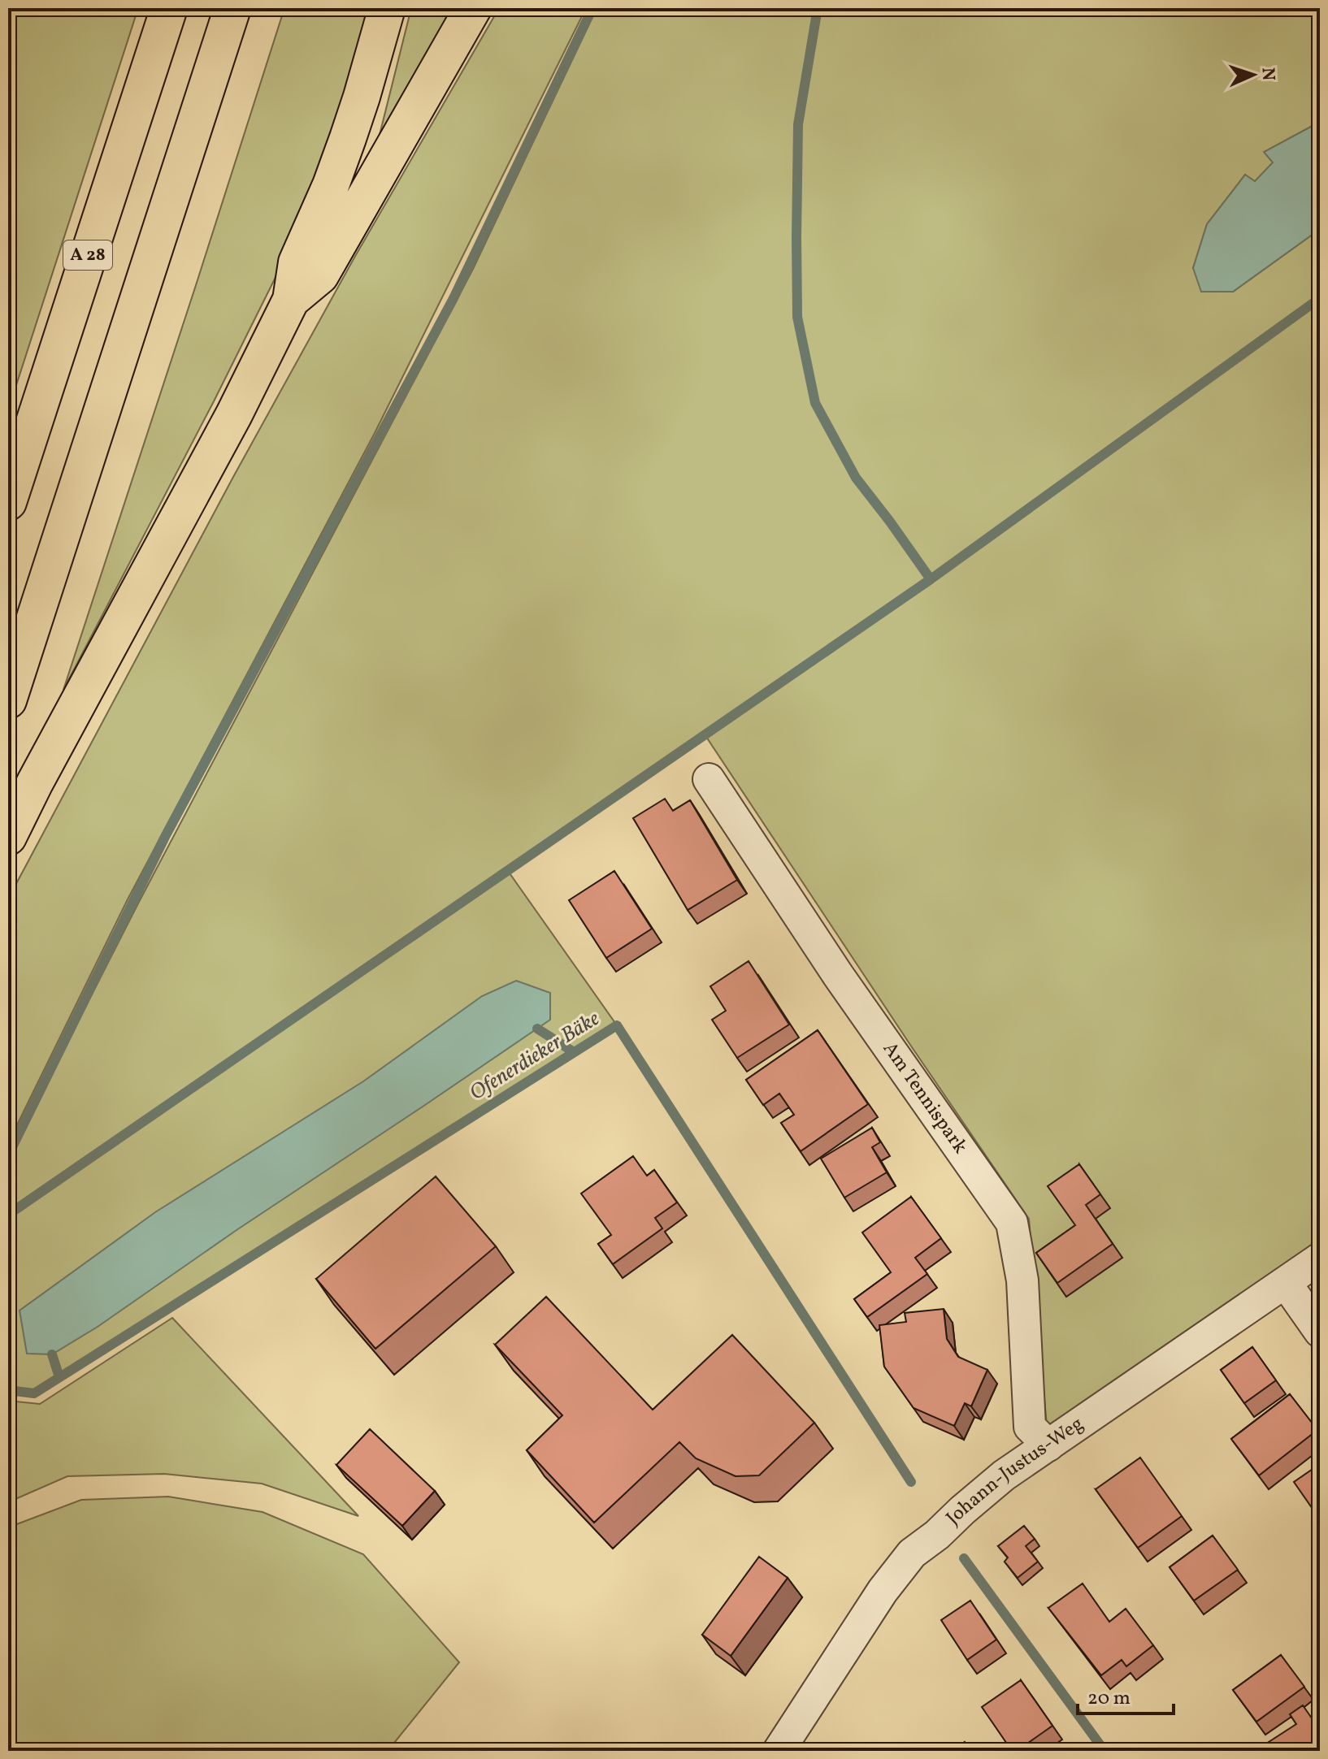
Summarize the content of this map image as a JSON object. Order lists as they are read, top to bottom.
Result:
{
  "streets": {
    "highway": ["A 28"],
    "street": ["Am Tennispark", "Johann-Justus-Weg"]
  },
  "crossings": [
    ["Am Tennispark", "Johann-Justus-Weg"]
  ],
  "water": ["Ofenerdieker Bäke"],
  "scale_bar": "20 m",
  "north": "right"
}
